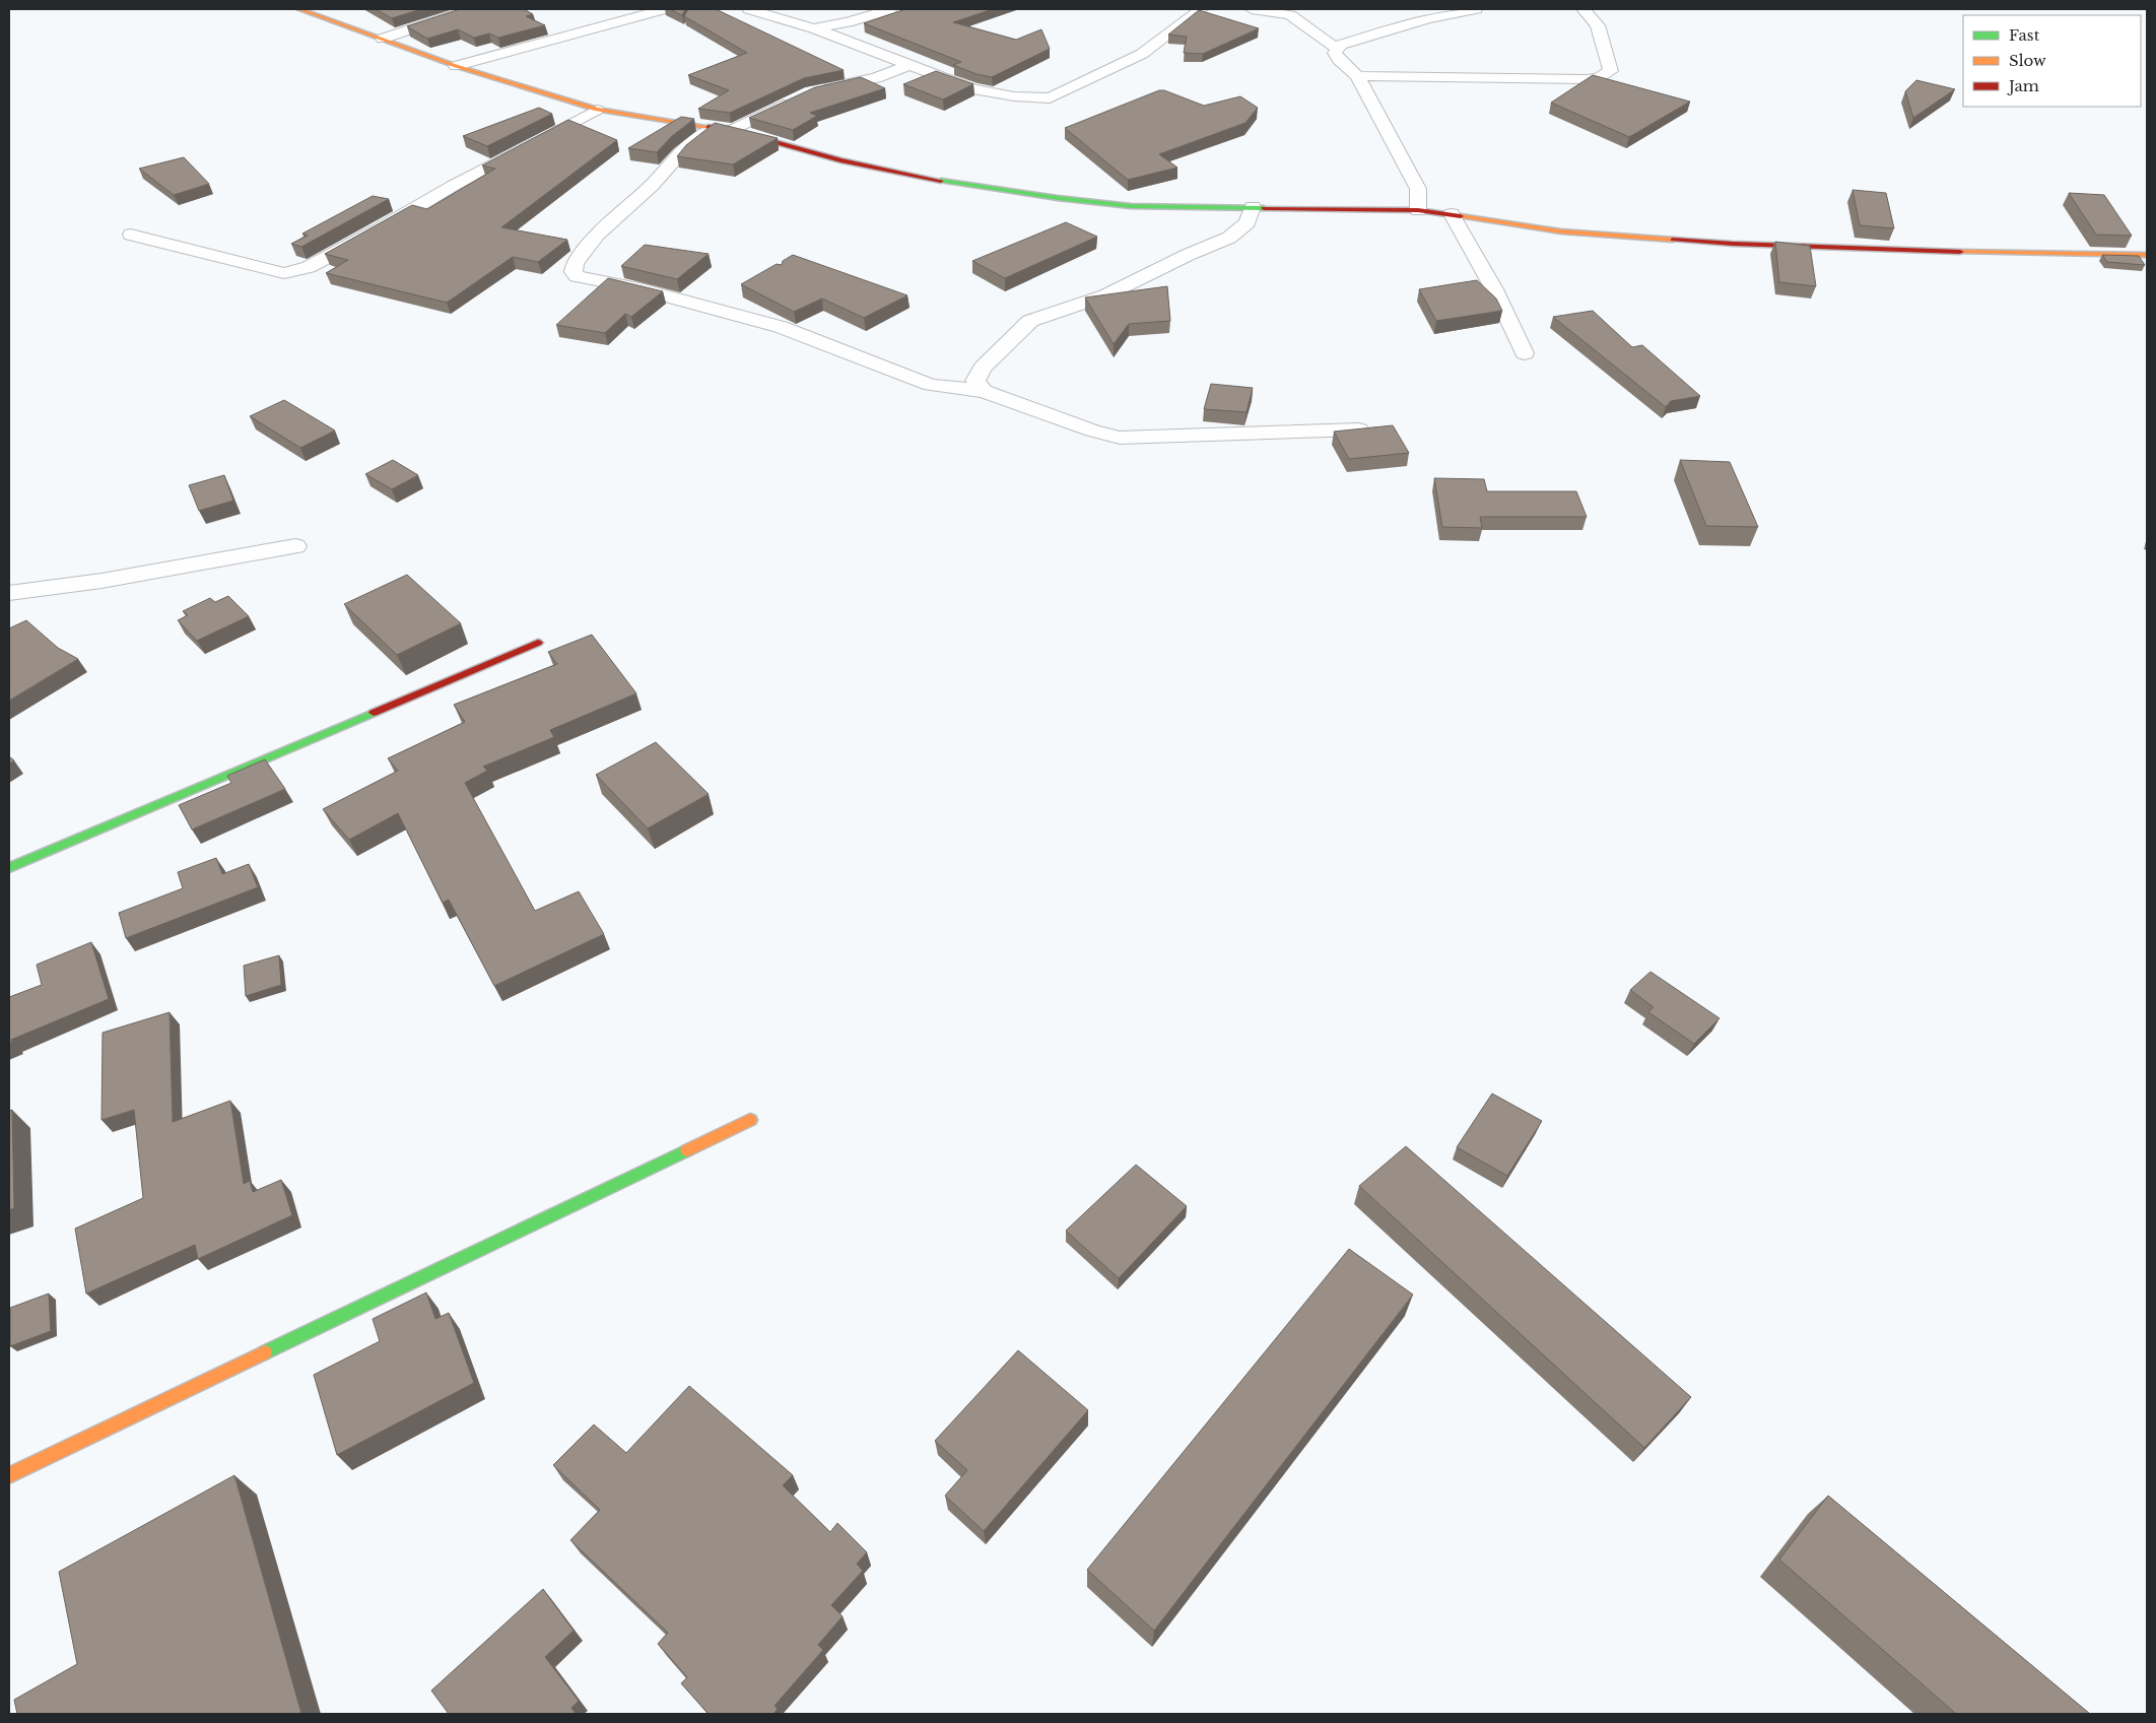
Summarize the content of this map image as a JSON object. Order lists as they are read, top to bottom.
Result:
{
  "legend": ["Fast", "Slow", "Jam"]
}
